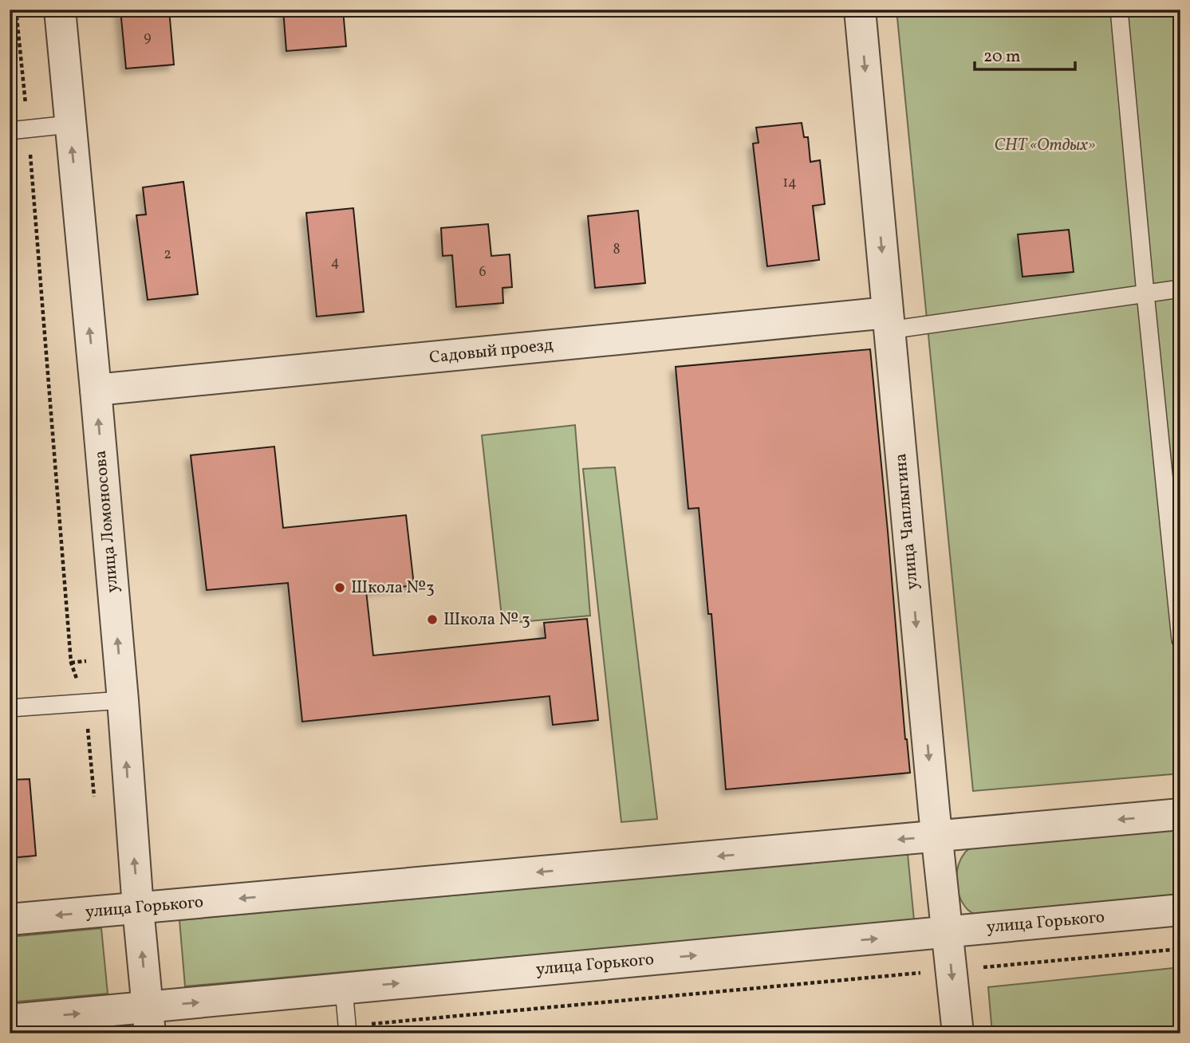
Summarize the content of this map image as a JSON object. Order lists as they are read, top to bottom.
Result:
{
  "streets": {
    "street": [
      "Садовый проезд",
      "улица Ломоносова",
      "улица Чаплыгина",
      "улица Горького"
    ]
  },
  "crossings": [
    ["Садовый проезд", "улица Ломоносова"],
    ["Садовый проезд", "улица Чаплыгина"],
    ["улица Ломоносова", "улица Горького"],
    ["улица Чаплыгина", "улица Горького"]
  ],
  "one_way": ["улица Ломоносова", "улица Чаплыгина"],
  "parks": ["СНТ «Отдых»"],
  "places": ["Школа №3", "Школа № 3"],
  "house_numbers": [
    "9",
    "14",
    "8",
    "2",
    "4",
    "6"
  ],
  "scale_bar": "20 m"
}
